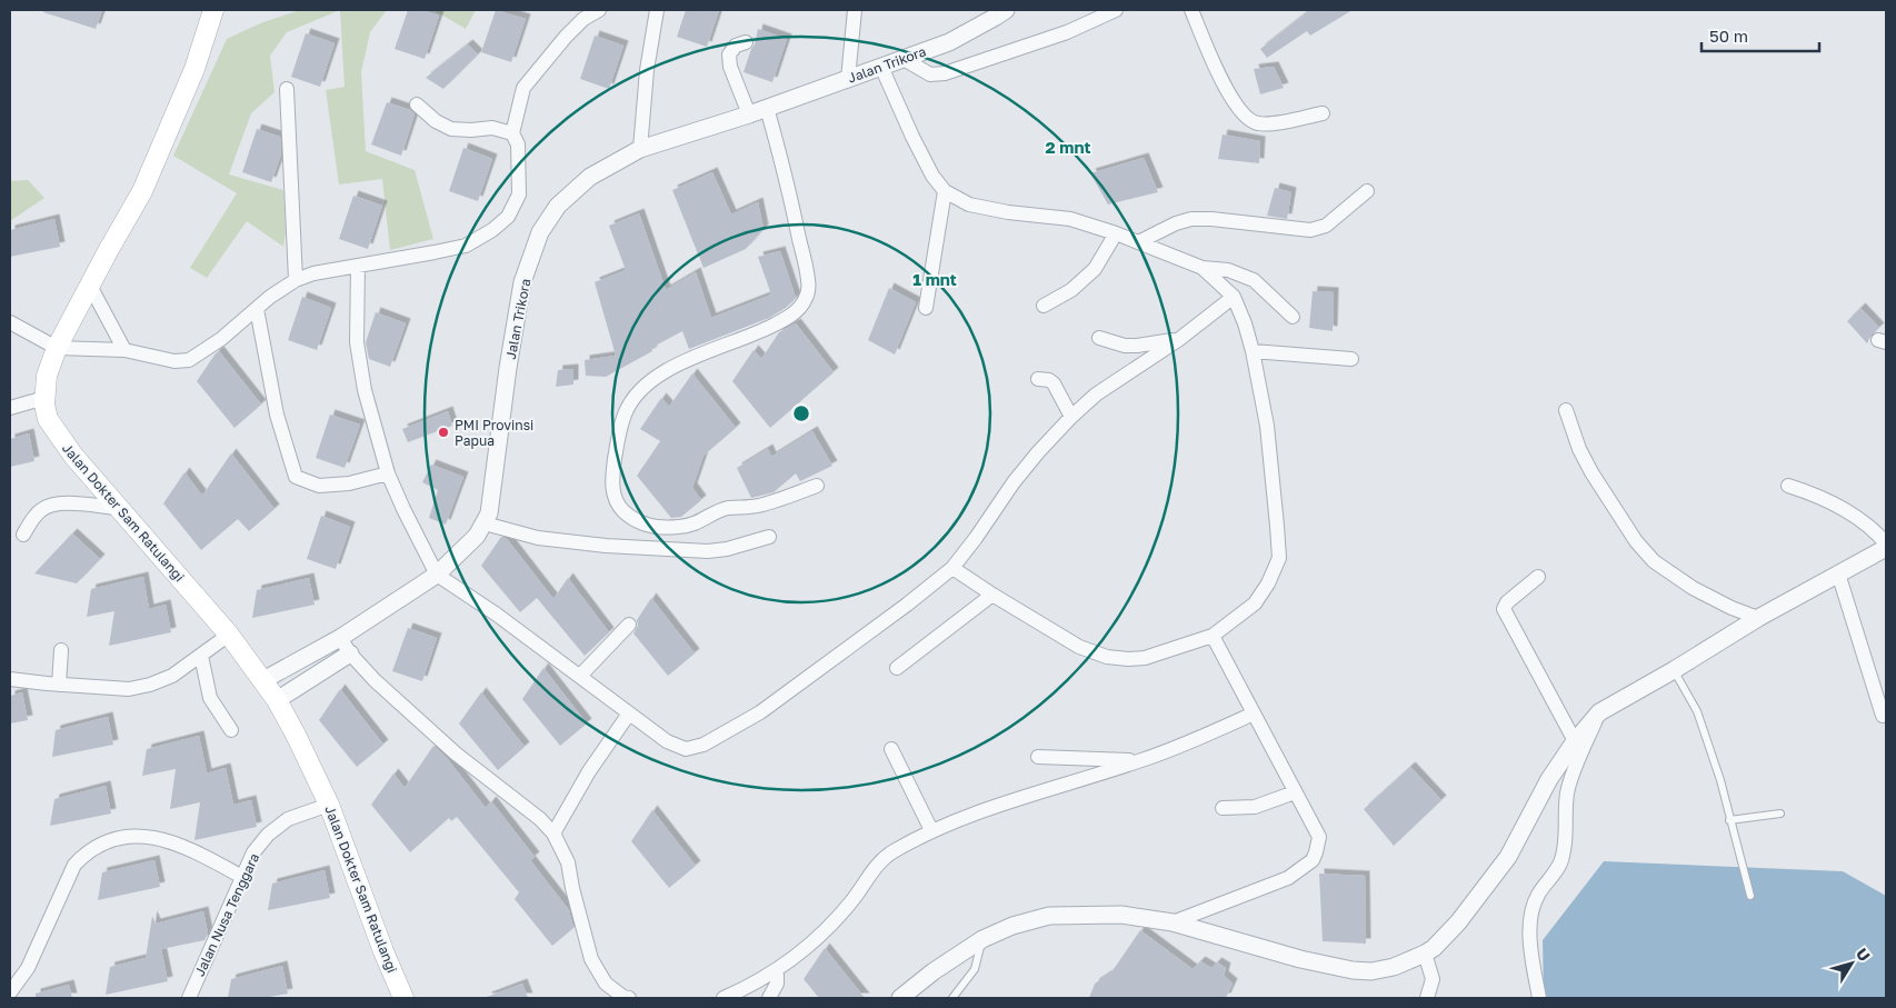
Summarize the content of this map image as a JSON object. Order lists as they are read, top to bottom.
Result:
{
  "streets": {
    "main road": ["Jalan Dokter Sam Ratulangi"],
    "street": ["Jalan Trikora", "Jalan Nusa Tenggara"]
  },
  "crossings": [
    ["Jalan Trikora", "Jalan Dokter Sam Ratulangi"],
    ["Jalan Dokter Sam Ratulangi", "Jalan Nusa Tenggara"]
  ],
  "places": ["PMI Provinsi Papua"],
  "scale_bar": "50 m",
  "north": "top right",
  "rings": ["2 mnt", "1 mnt"]
}
